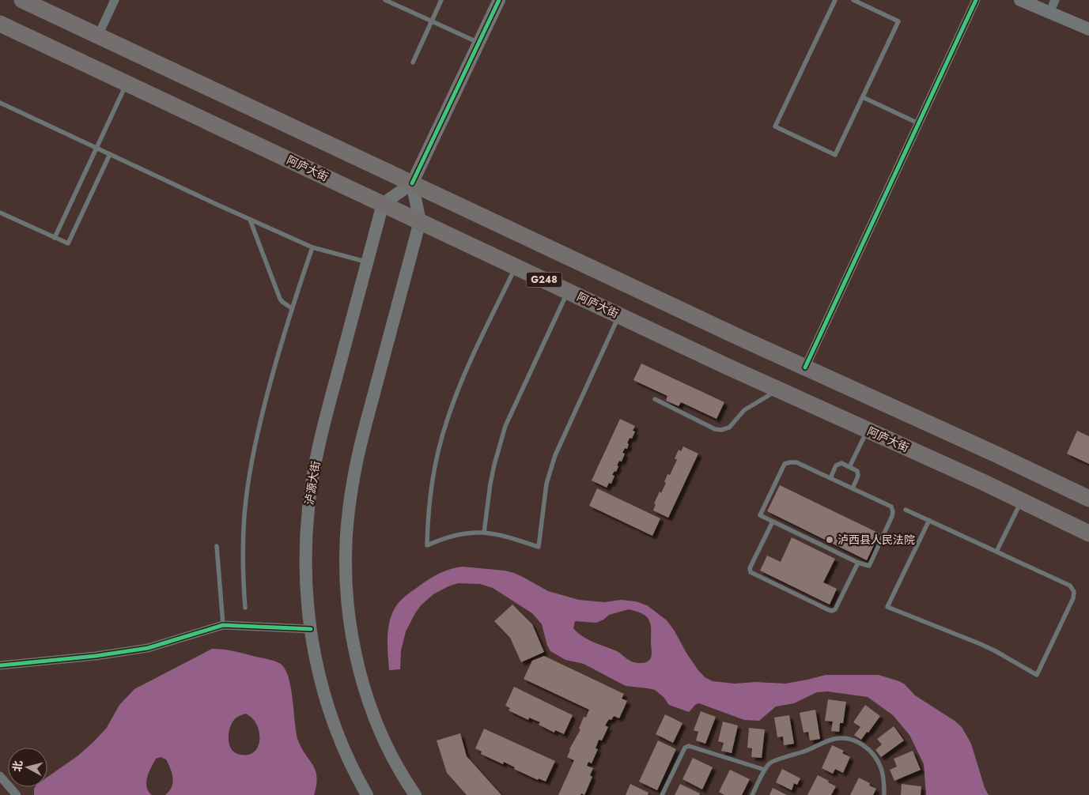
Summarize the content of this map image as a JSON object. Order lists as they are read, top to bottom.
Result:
{
  "streets": {
    "highway": ["阿庐大街", "G248"],
    "main road": ["泸源大街"]
  },
  "crossings": [
    ["阿庐大街", "泸源大街"]
  ],
  "places": ["泸西县人民法院"],
  "north": "left"
}
